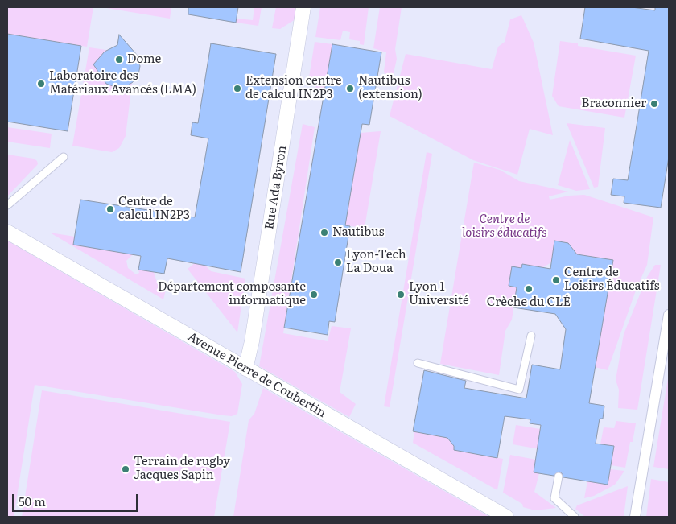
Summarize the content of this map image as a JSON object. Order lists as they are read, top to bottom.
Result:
{
  "streets": {
    "street": ["Rue Ada Byron", "Avenue Pierre de Coubertin"]
  },
  "crossings": [
    ["Rue Ada Byron", "Avenue Pierre de Coubertin"]
  ],
  "parks": ["Centre de loisirs éducatifs"],
  "places": [
    "Dome",
    "Laboratoire des Matériaux Avancés (LMA)",
    "Extension centre de calcul IN2P3",
    "Nautibus (extension)",
    "Braconnier",
    "Centre de calcul IN2P3",
    "Nautibus",
    "Lyon-Tech La Doua",
    "Centre de Loisirs Éducatifs",
    "Crèche du CLÉ",
    "Département composante informatique",
    "Lyon 1 Université",
    "Terrain de rugby Jacques Sapin"
  ],
  "scale_bar": "50 m"
}
